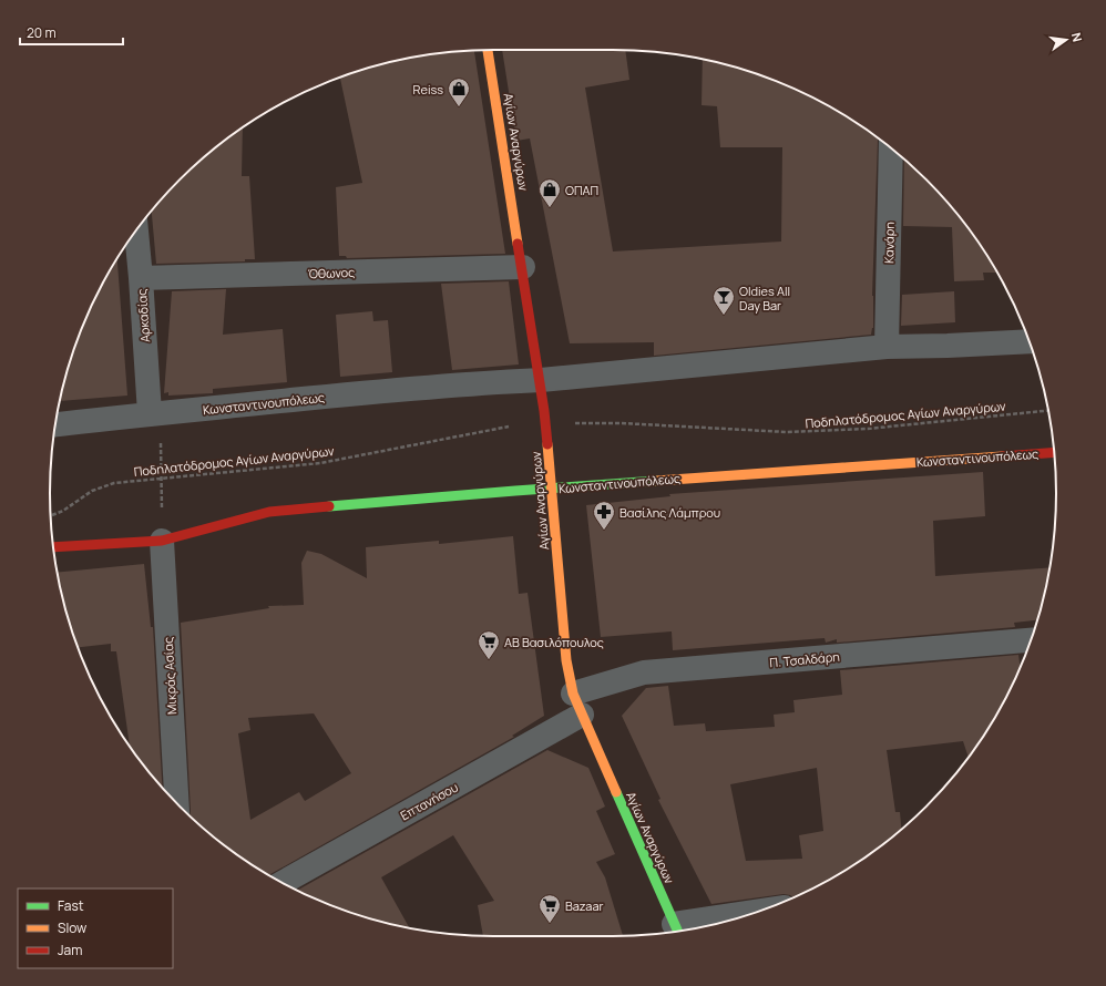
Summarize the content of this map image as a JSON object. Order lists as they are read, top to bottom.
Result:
{
  "streets": {
    "street": [
      "Αγίων Αναργύρων",
      "Κανάρη",
      "Όθωνος",
      "Αρκαδίας",
      "Κωνσταντινουπόλεως",
      "Π. Τσαλδάρη",
      "Μικράς Ασίας",
      "Επτανήσου"
    ],
    "path": ["Ποδηλατόδρομος Αγίων Αναργύρων"]
  },
  "crossings": [
    ["Αγίων Αναργύρων", "Όθωνος"],
    ["Αγίων Αναργύρων", "Κωνσταντινουπόλεως"],
    ["Αγίων Αναργύρων", "Π. Τσαλδάρη"],
    ["Αγίων Αναργύρων", "Επτανήσου"],
    ["Κανάρη", "Κωνσταντινουπόλεως"],
    ["Όθωνος", "Αρκαδίας"],
    ["Αρκαδίας", "Κωνσταντινουπόλεως"],
    ["Κωνσταντινουπόλεως", "Μικράς Ασίας"],
    ["Π. Τσαλδάρη", "Επτανήσου"]
  ],
  "places": {
    "shop": ["Reiss", "ΟΠΑΠ"],
    "bar": ["Oldies All Day Bar"],
    "pharmacy": ["Βασίλης Λάμπρου"],
    "supermarket": ["ΑΒ Βασιλόπουλος", "Bazaar"]
  },
  "legend": ["Fast", "Slow", "Jam"],
  "scale_bar": "20 m",
  "north": "right"
}
